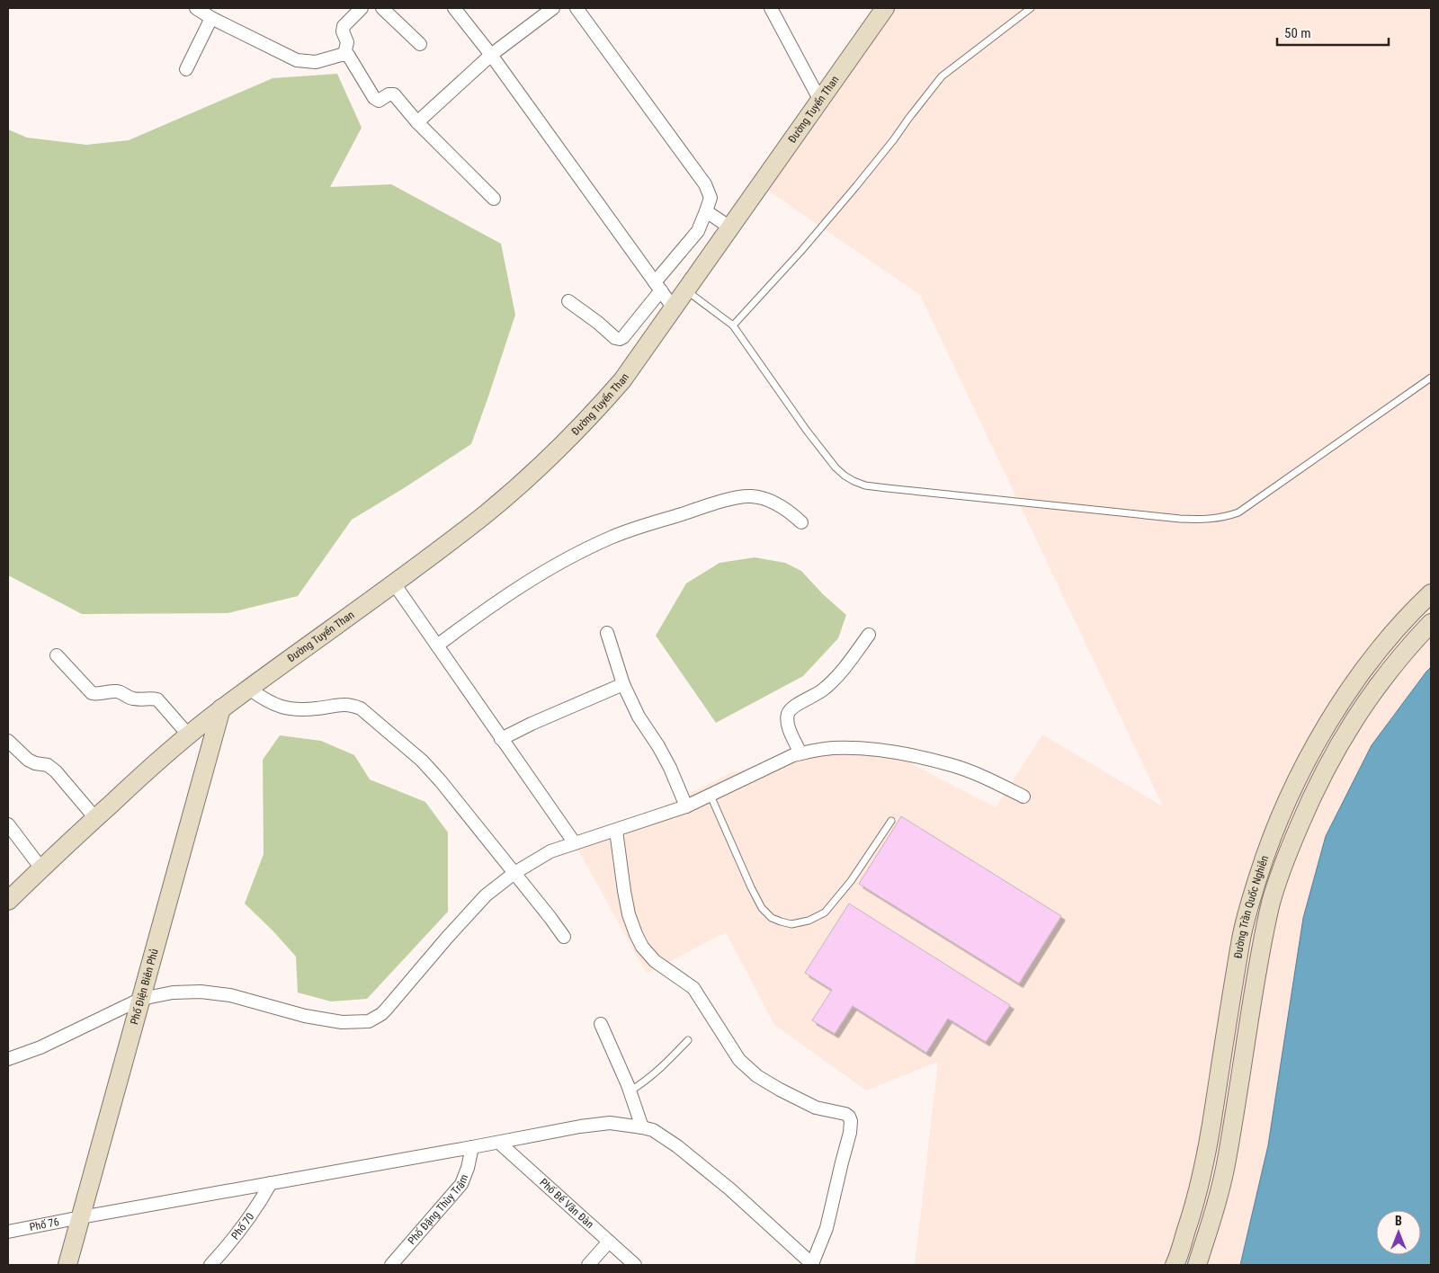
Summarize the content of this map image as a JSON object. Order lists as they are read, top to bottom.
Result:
{
  "streets": {
    "street": [
      "Đường Tuyển Than",
      "Đường Trần Quốc Nghiễn",
      "Phố Điện Biên Phủ",
      "Phố Bế Văn Đàn",
      "Phố Đặng Thùy Trâm",
      "Phố 76",
      "Phố 70"
    ]
  },
  "crossings": [
    ["Đường Tuyển Than", "Phố Điện Biên Phủ"],
    ["Phố Điện Biên Phủ", "Phố 76"],
    ["Phố Bế Văn Đàn", "Phố 76"],
    ["Phố Đặng Thùy Trâm", "Phố 76"],
    ["Phố 76", "Phố 70"]
  ],
  "scale_bar": "50 m",
  "north": "top"
}
